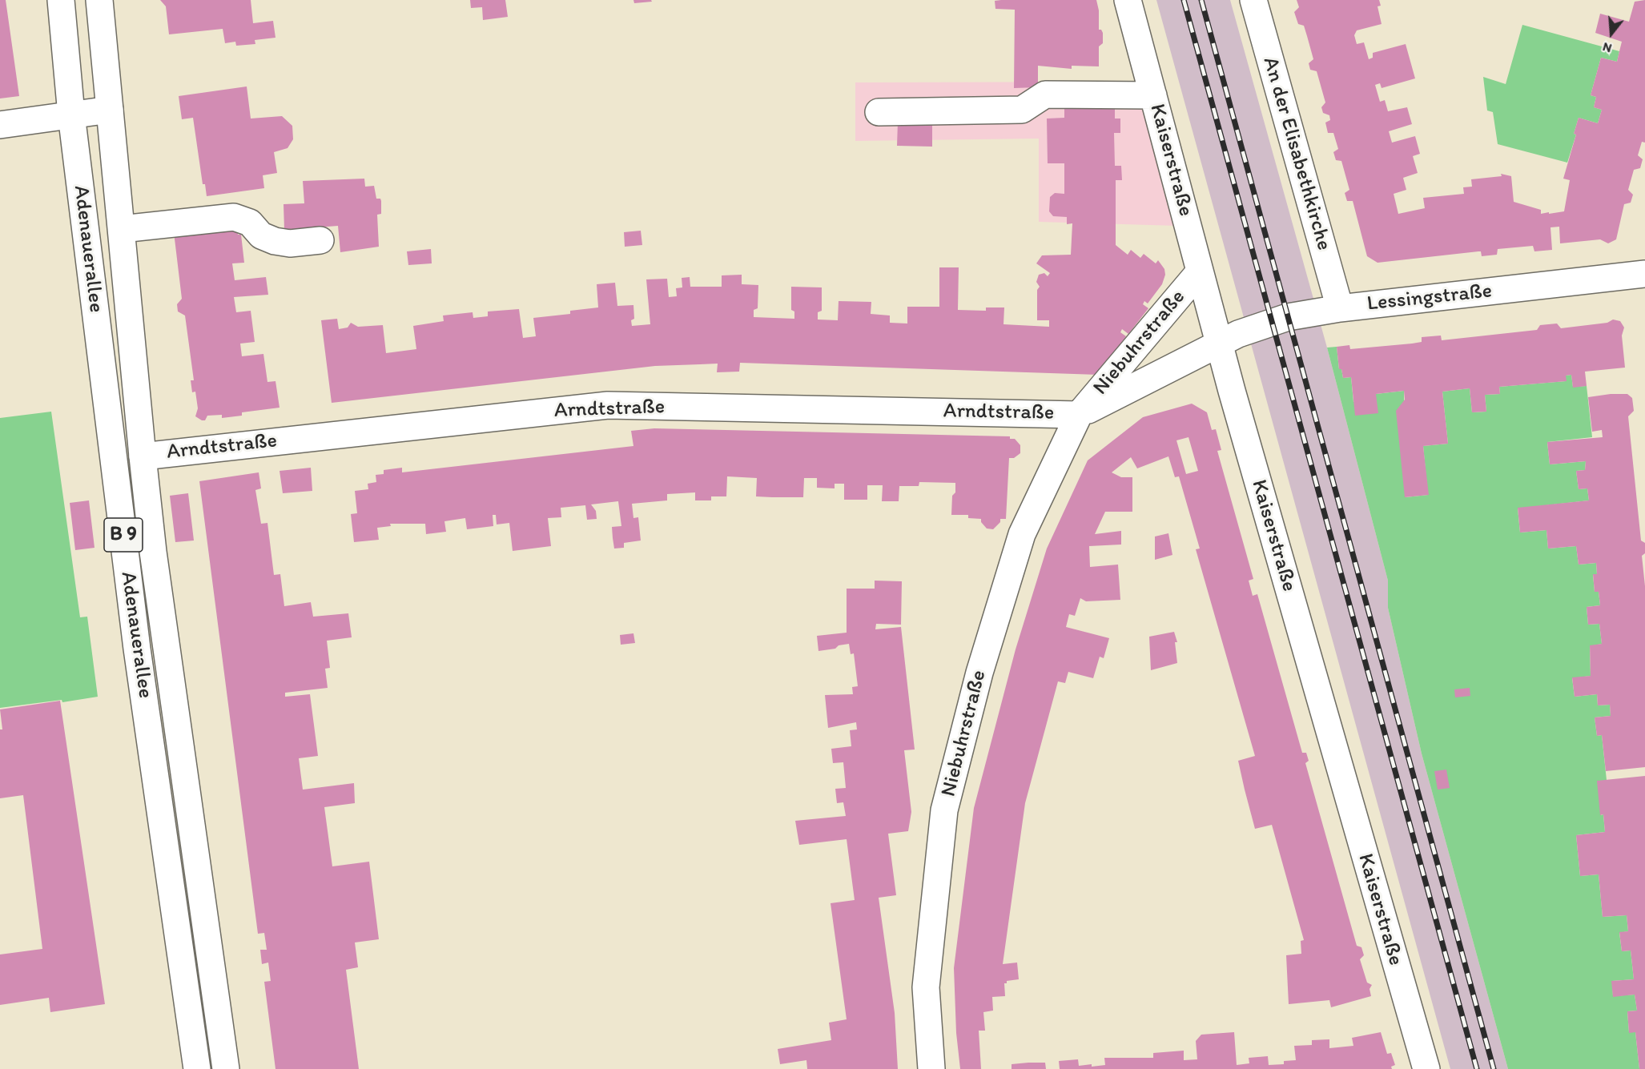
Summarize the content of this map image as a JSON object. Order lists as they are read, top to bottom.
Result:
{
  "streets": {
    "street": [
      "An der Elisabethkirche",
      "Kaiserstraße",
      "Adenauerallee",
      "Lessingstraße",
      "Niebuhrstraße",
      "Arndtstraße",
      "B 9"
    ]
  },
  "crossings": [
    ["An der Elisabethkirche", "Lessingstraße"],
    ["Kaiserstraße", "Lessingstraße"],
    ["Kaiserstraße", "Niebuhrstraße"],
    ["Adenauerallee", "Arndtstraße"],
    ["Lessingstraße", "Niebuhrstraße"],
    ["Niebuhrstraße", "Arndtstraße"]
  ],
  "north": "bottom"
}
